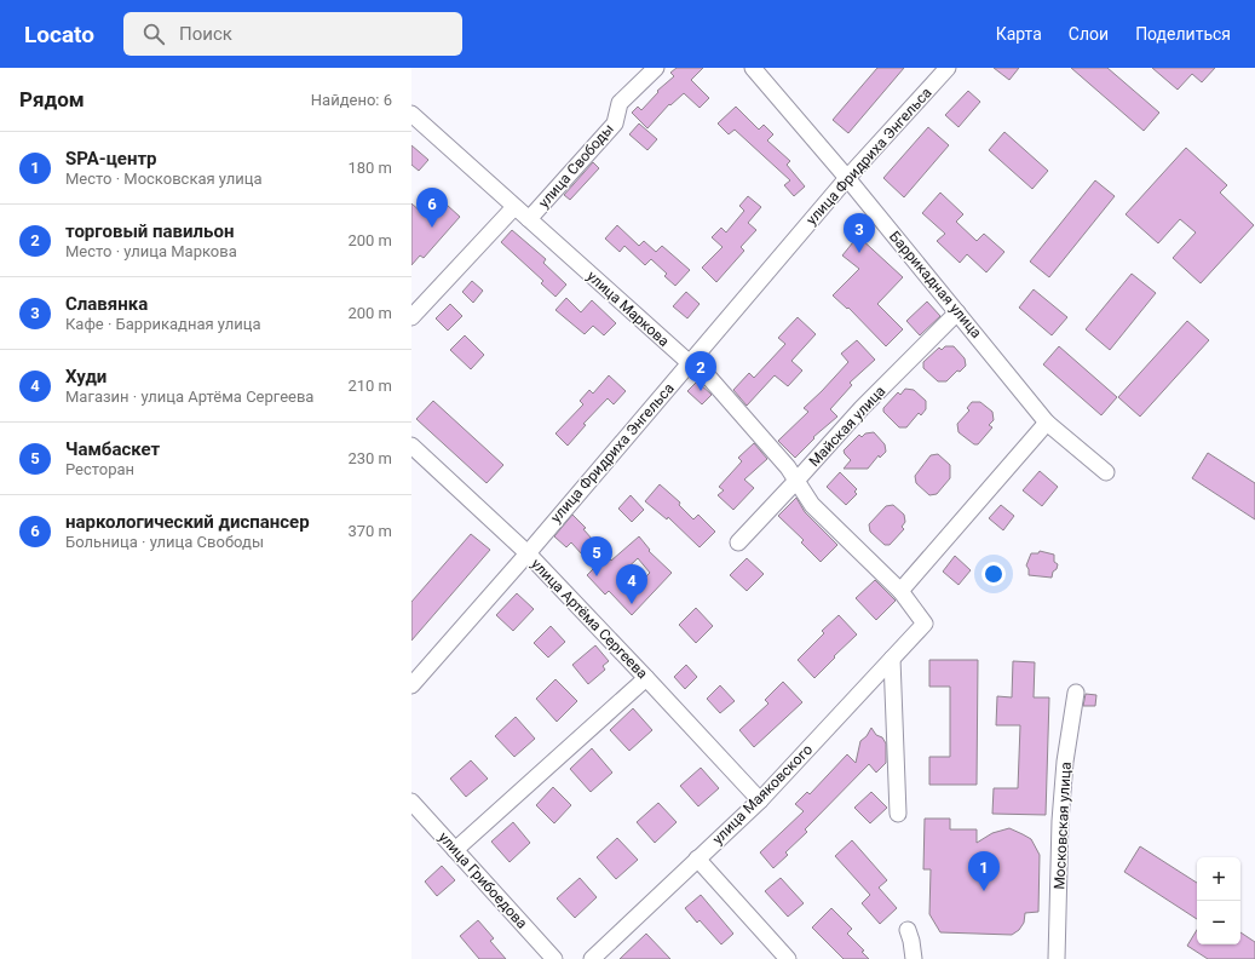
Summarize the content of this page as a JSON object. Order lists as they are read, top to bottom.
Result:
{
  "streets": {
    "street": [
      "улица Фридриха Энгельса",
      "улица Свободы",
      "Баррикадная улица",
      "улица Маркова",
      "Майская улица",
      "улица Артёма Сергеева",
      "улица Маяковского",
      "Московская улица",
      "улица Грибоедова"
    ]
  },
  "crossings": [
    ["улица Фридриха Энгельса", "Баррикадная улица"],
    ["улица Фридриха Энгельса", "улица Маркова"],
    ["улица Фридриха Энгельса", "улица Артёма Сергеева"],
    ["улица Свободы", "улица Маркова"],
    ["Баррикадная улица", "Майская улица"],
    ["улица Маркова", "Майская улица"],
    ["улица Маркова", "улица Маяковского"],
    ["улица Артёма Сергеева", "улица Маяковского"]
  ],
  "page": {
    "header": "Locato",
    "search": "Поиск",
    "nav": ["Карта", "Слои", "Поделиться"],
    "heading": ["Рядом", "Найдено: 6"],
    "list": [
      {
        "mark": "1",
        "name": "SPA-центр",
        "note": "Место · Московская улица",
        "value": "180 m"
      },
      {
        "mark": "2",
        "name": "торговый павильон",
        "note": "Место · улица Маркова",
        "value": "200 m"
      },
      {
        "mark": "3",
        "name": "Славянка",
        "note": "Кафе · Баррикадная улица",
        "value": "200 m"
      },
      {
        "mark": "4",
        "name": "Худи",
        "note": "Магазин · улица Артёма Сергеева",
        "value": "210 m"
      },
      {
        "mark": "5",
        "name": "Чамбаскет",
        "note": "Ресторан",
        "value": "230 m"
      },
      {
        "mark": "6",
        "name": "наркологический диспансер",
        "note": "Больница · улица Свободы",
        "value": "370 m"
      }
    ],
    "pins": [
      "6",
      "3",
      "2",
      "5",
      "4",
      "1"
    ],
    "map_buttons": ["+", "−"]
  }
}
